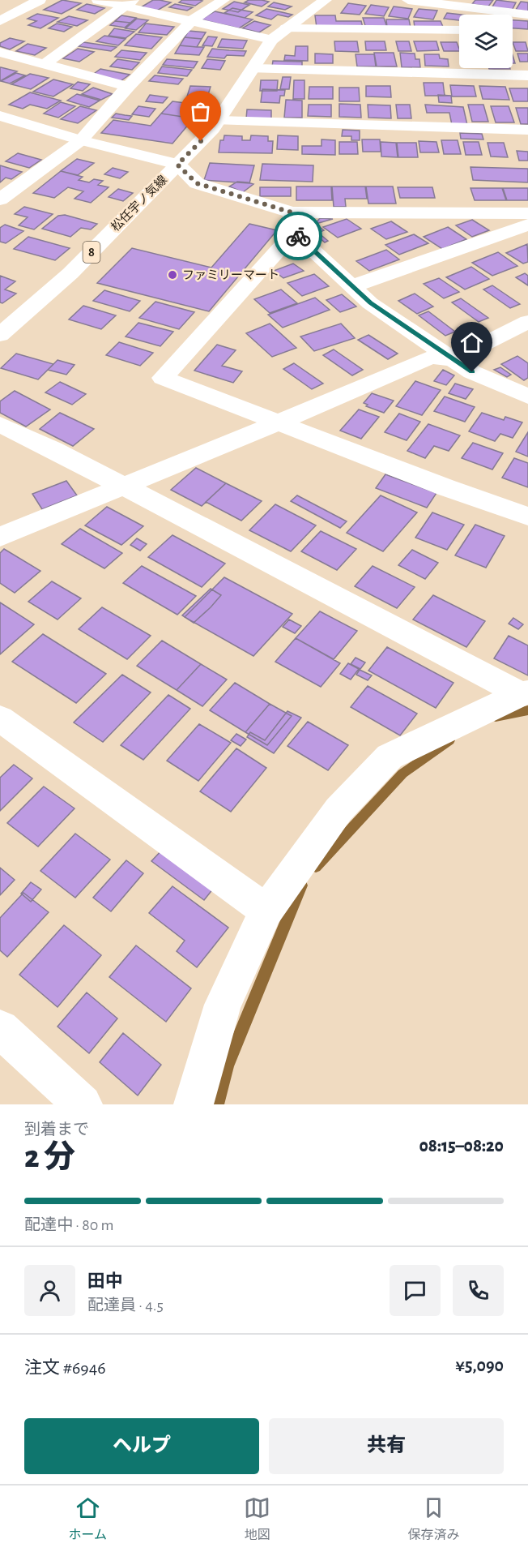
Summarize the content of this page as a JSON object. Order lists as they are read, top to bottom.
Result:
{
  "streets": {
    "street": ["松任宇ノ気線", "8"]
  },
  "places": ["ファミリーマート"],
  "page": {
    "heading": ["2 分", "到着まで", "08:15–08:20"],
    "panel": [
      "田中",
      "配達員 · 4.5",
      "注文 #6946",
      "¥5,090"
    ],
    "bar": "配達中 · 80 m",
    "buttons": ["ヘルプ", "共有"],
    "tabs": ["ホーム", "地図", "保存済み"]
  }
}
